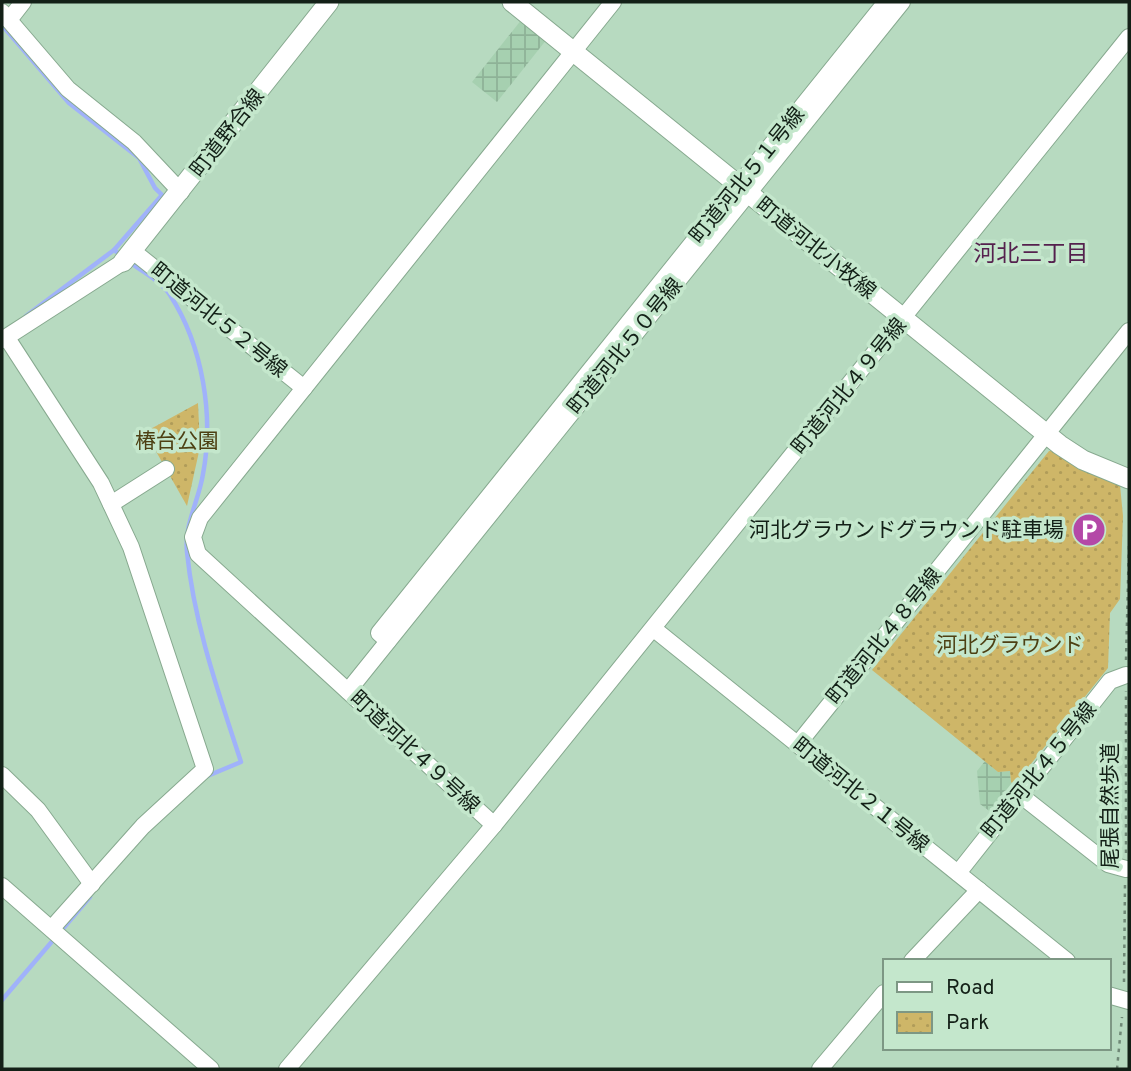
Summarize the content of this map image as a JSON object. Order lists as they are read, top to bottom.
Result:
{
  "streets": {
    "street": [
      "町道野合線",
      "町道河北５１号線",
      "町道河北小牧線",
      "町道河北５２号線",
      "町道河北５０号線",
      "町道河北４９号線",
      "町道河北４８号線",
      "町道河北４５号線",
      "町道河北２１号線"
    ],
    "path": ["尾張自然歩道"]
  },
  "crossings": [
    ["町道野合線", "町道河北５２号線"],
    ["町道河北５１号線", "町道河北小牧線"],
    ["町道河北５１号線", "町道河北５０号線"],
    ["町道河北小牧線", "町道河北５０号線"],
    ["町道河北小牧線", "町道河北４９号線"],
    ["町道河北小牧線", "町道河北４８号線"],
    ["町道河北５２号線", "町道河北４９号線"],
    ["町道河北５０号線", "町道河北４９号線"],
    ["町道河北４９号線", "町道河北２１号線"],
    ["町道河北４８号線", "町道河北２１号線"],
    ["町道河北４５号線", "町道河北２１号線"],
    ["町道河北４５号線", "尾張自然歩道"]
  ],
  "districts": ["河北三丁目"],
  "parks": ["椿台公園", "河北グラウンド"],
  "places": {
    "parking": ["河北グラウンドグラウンド駐車場"]
  },
  "legend": ["Road", "Park"]
}
